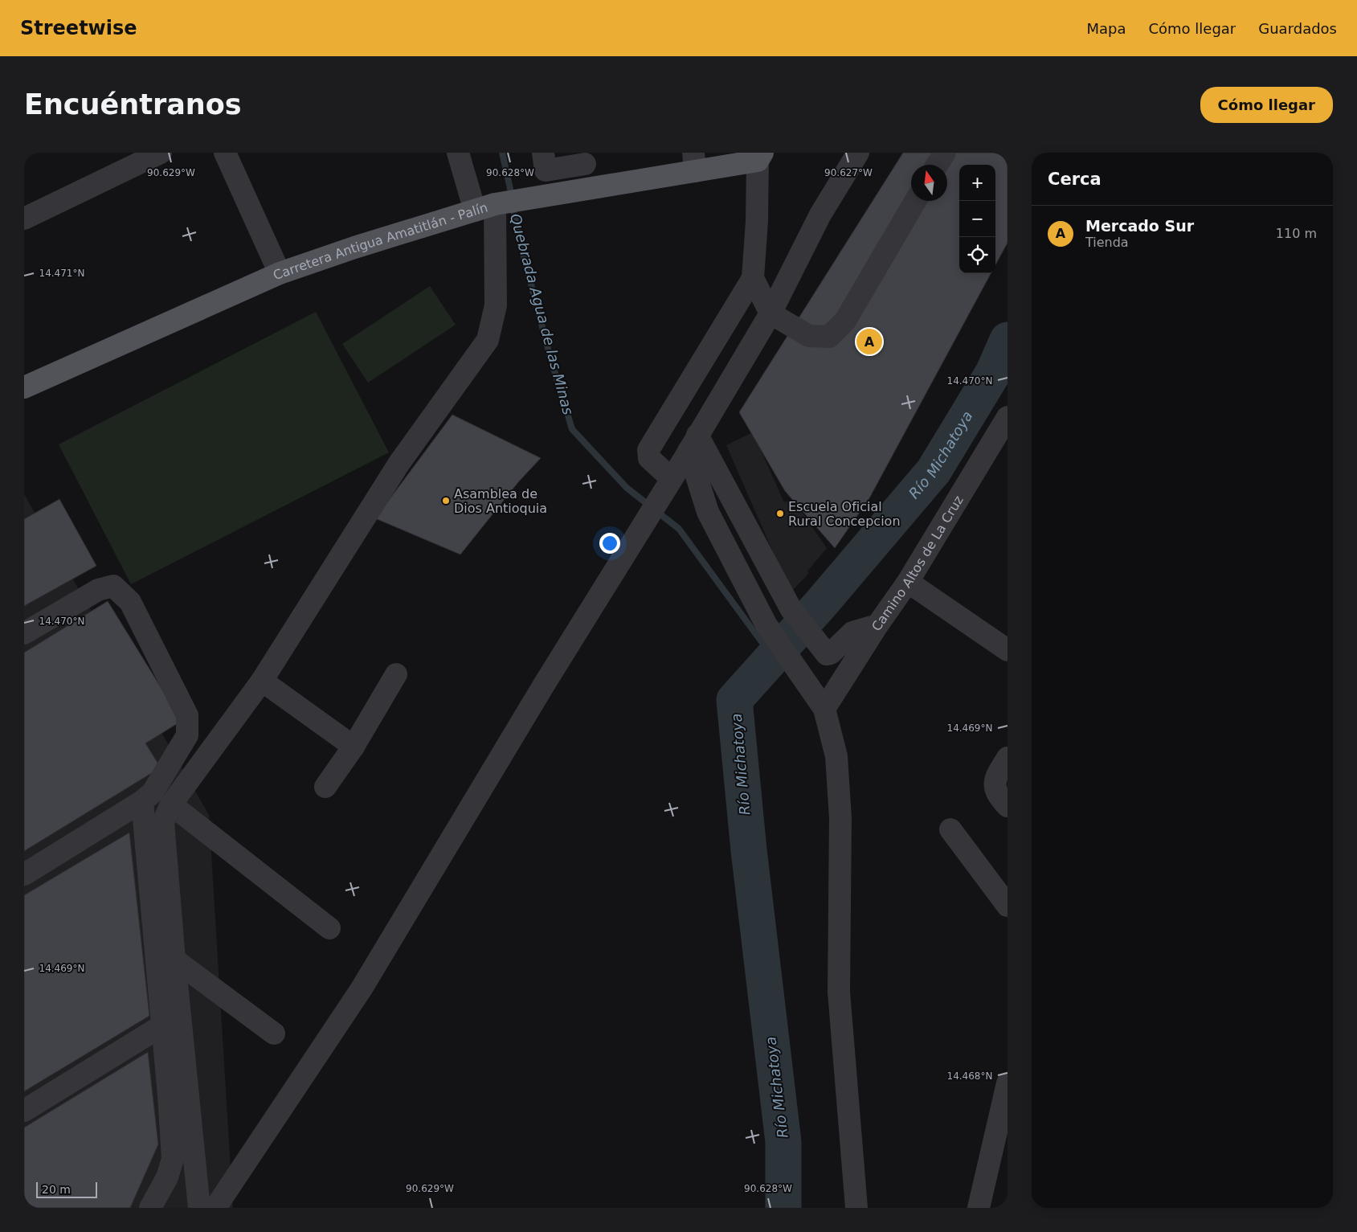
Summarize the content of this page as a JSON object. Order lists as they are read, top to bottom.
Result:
{
  "streets": {
    "main road": ["Carretera Antigua Amatitlán - Palín"],
    "street": ["Camino Altos de La Cruz"]
  },
  "water": ["Quebrada Agua de las Minas", "Río Michatoya"],
  "places": ["Asamblea de Dios Antioquia", "Escuela Oficial Rural Concepcion"],
  "scale_bar": "20 m",
  "north": "top",
  "page": {
    "header": "Streetwise",
    "nav": ["Mapa", "Cómo llegar", "Guardados"],
    "buttons": "Cómo llegar",
    "title": "Encuéntranos",
    "heading": "Cerca",
    "map_buttons": ["+", "−"],
    "list": [
      {
        "mark": "A",
        "name": "Mercado Sur",
        "note": "Tienda",
        "value": "110 m"
      }
    ],
    "pins": "A",
    "scale": "20 m"
  },
  "coordinates": [
    "90.629°W",
    "90.628°W",
    "90.627°W",
    "14.471°N",
    "14.470°N",
    "14.469°N",
    "14.468°N"
  ]
}
